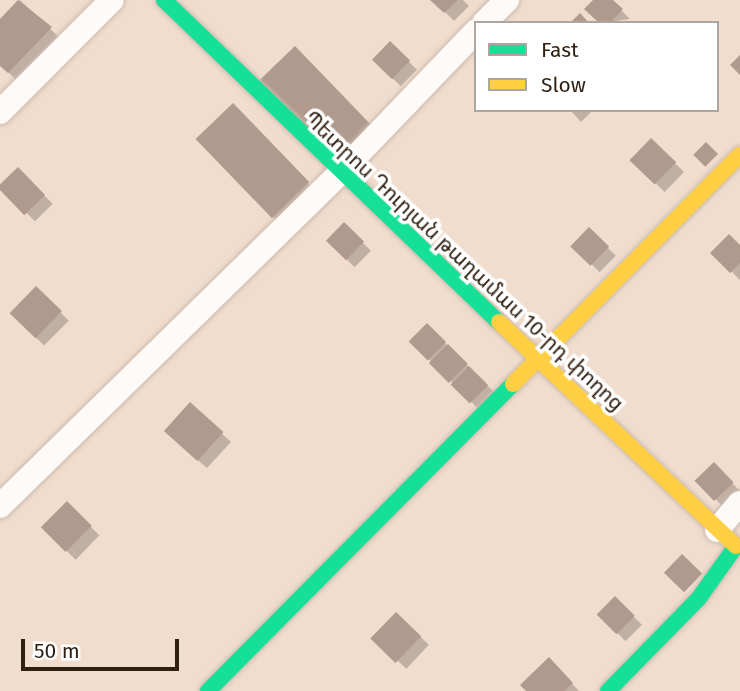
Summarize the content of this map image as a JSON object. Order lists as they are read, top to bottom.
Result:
{
  "streets": {
    "street": ["Պետրոս Դուրյան թաղամաս 10-րդ փողոց"]
  },
  "legend": ["Fast", "Slow"],
  "scale_bar": "50 m"
}
